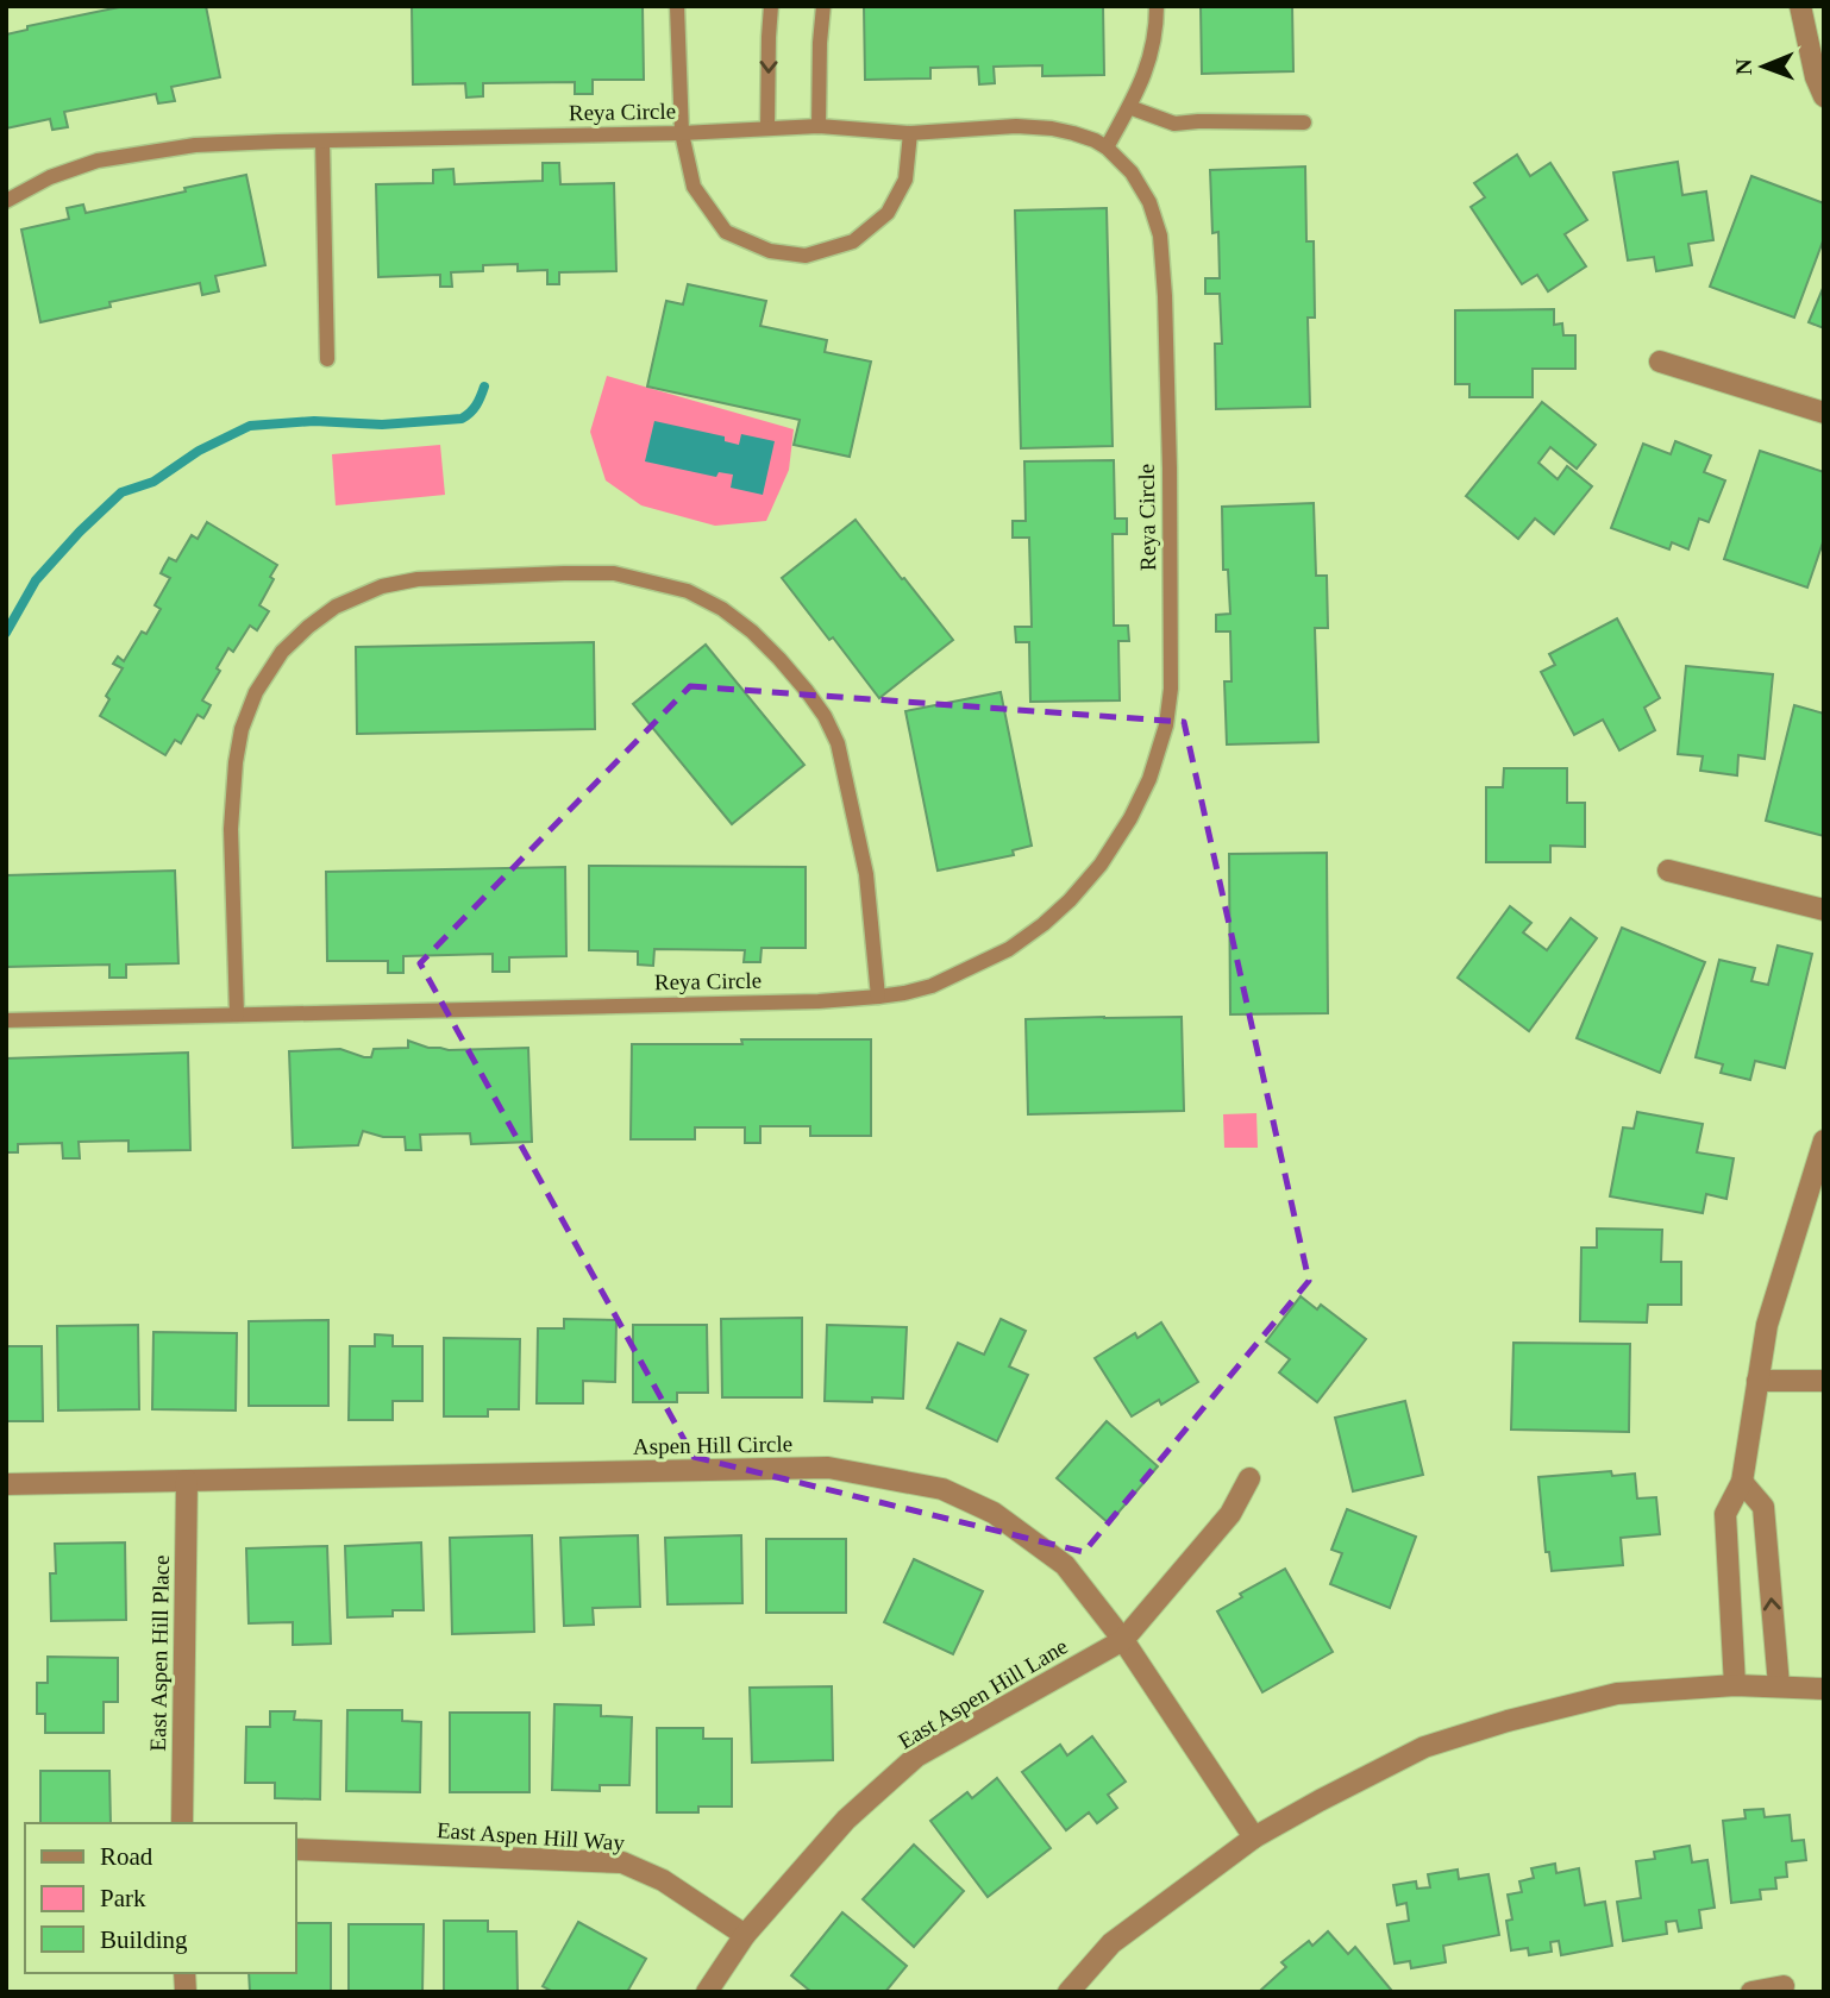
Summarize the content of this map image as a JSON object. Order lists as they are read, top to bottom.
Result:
{
  "streets": {
    "street": [
      "Aspen Hill Circle",
      "East Aspen Hill Place",
      "East Aspen Hill Lane",
      "East Aspen Hill Way"
    ],
    "lane": ["Reya Circle"]
  },
  "crossings": [
    ["Aspen Hill Circle", "East Aspen Hill Place"],
    ["Aspen Hill Circle", "East Aspen Hill Lane"],
    ["East Aspen Hill Lane", "East Aspen Hill Way"]
  ],
  "legend": ["Road", "Park", "Building"],
  "north": "left"
}
